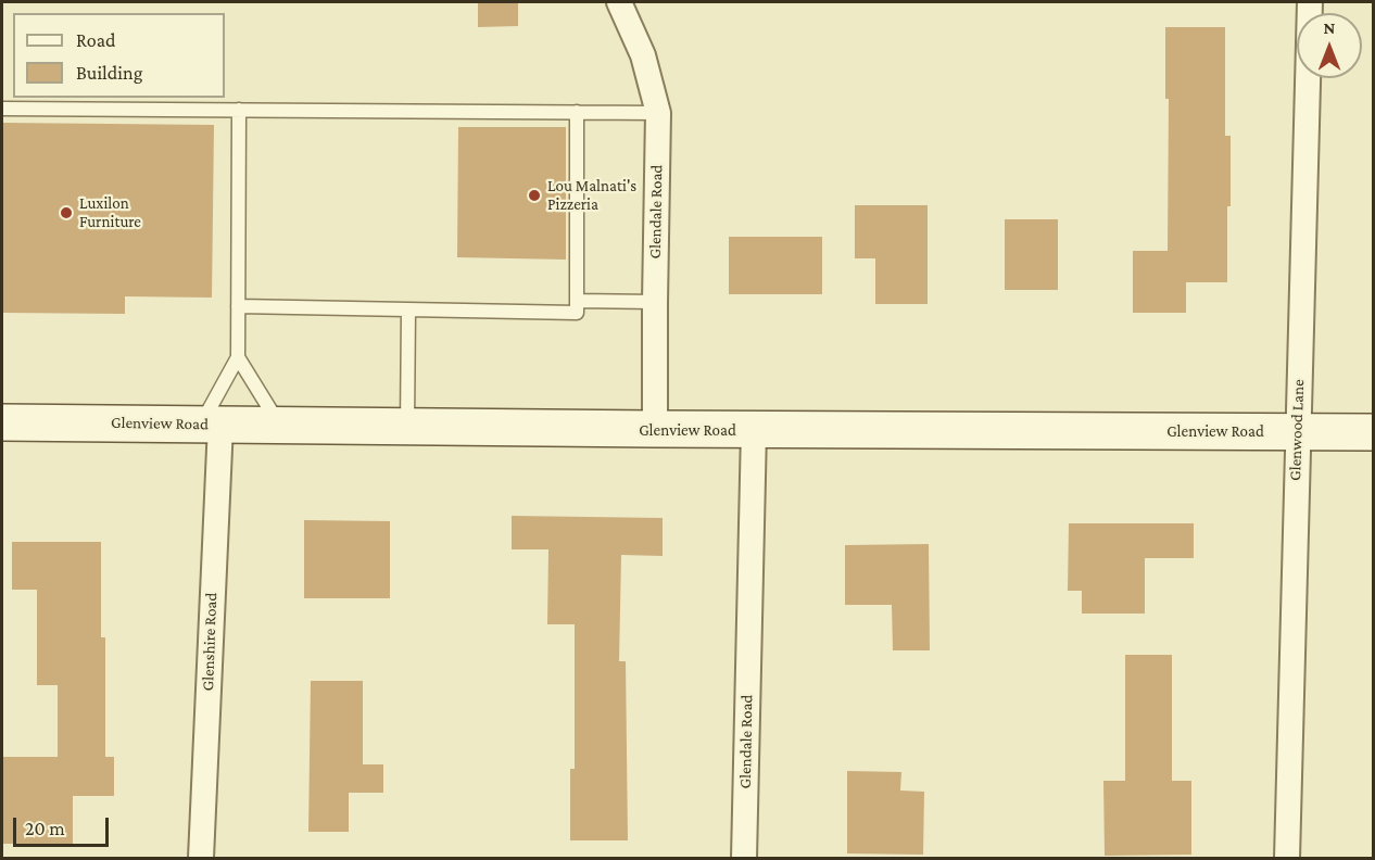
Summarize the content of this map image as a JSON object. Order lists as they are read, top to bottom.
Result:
{
  "streets": {
    "main road": ["Glenview Road"],
    "street": ["Glendale Road", "Glenwood Lane", "Glenshire Road"]
  },
  "crossings": [
    ["Glendale Road", "Glenview Road"],
    ["Glenview Road", "Glenwood Lane"],
    ["Glenview Road", "Glenshire Road"]
  ],
  "places": ["Lou Malnati's Pizzeria", "Luxilon Furniture"],
  "legend": ["Road", "Building"],
  "scale_bar": "20 m",
  "north": "top"
}
